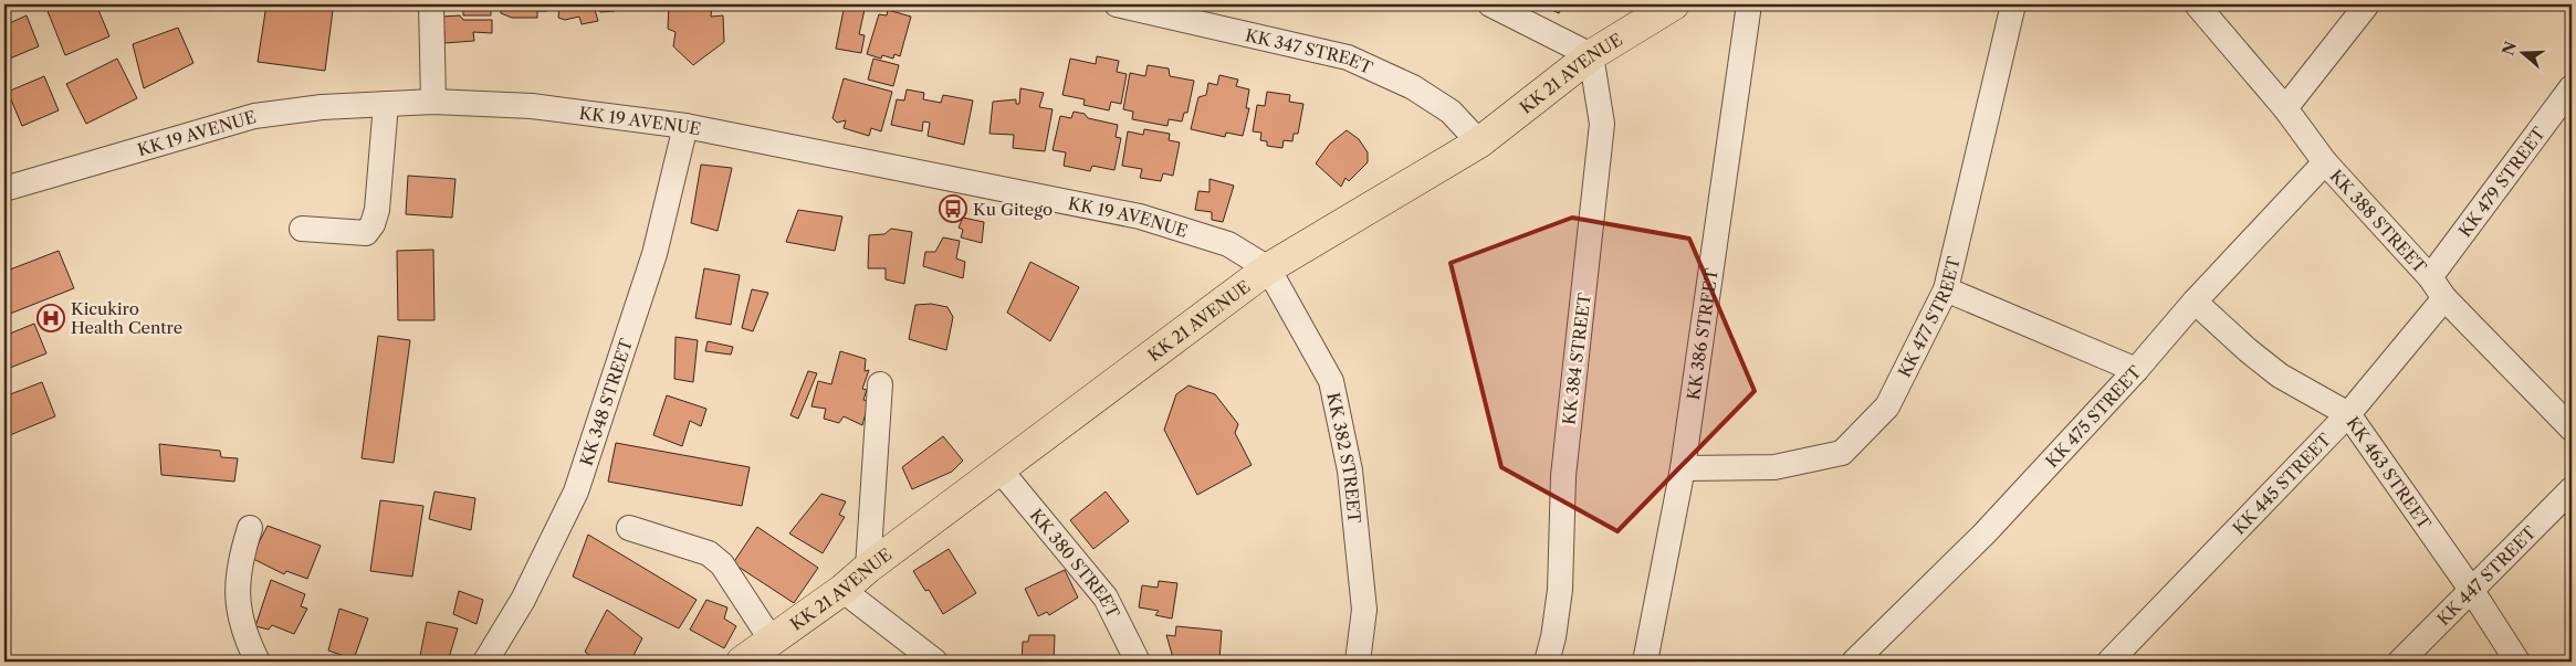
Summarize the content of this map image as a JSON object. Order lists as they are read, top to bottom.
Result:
{
  "streets": {
    "main road": ["KK 21 AVENUE"],
    "street": [
      "KK 347 STREET",
      "KK 19 AVENUE",
      "KK 479 STREET",
      "KK 388 STREET",
      "KK 477 STREET",
      "KK 386 STREET",
      "KK 384 STREET",
      "KK 348 STREET",
      "KK 475 STREET",
      "KK 382 STREET",
      "KK 463 STREET",
      "KK 445 STREET",
      "KK 380 STREET",
      "KK 447 STREET"
    ]
  },
  "crossings": [
    ["KK 347 STREET", "KK 21 AVENUE"],
    ["KK 21 AVENUE", "KK 19 AVENUE"],
    ["KK 21 AVENUE", "KK 384 STREET"],
    ["KK 21 AVENUE", "KK 382 STREET"],
    ["KK 21 AVENUE", "KK 380 STREET"],
    ["KK 19 AVENUE", "KK 348 STREET"],
    ["KK 19 AVENUE", "KK 382 STREET"],
    ["KK 479 STREET", "KK 388 STREET"],
    ["KK 388 STREET", "KK 475 STREET"],
    ["KK 388 STREET", "KK 445 STREET"],
    ["KK 477 STREET", "KK 386 STREET"],
    ["KK 475 STREET", "KK 463 STREET"],
    ["KK 463 STREET", "KK 445 STREET"],
    ["KK 463 STREET", "KK 447 STREET"]
  ],
  "places": {
    "bus stop": ["Ku Gitego"],
    "hospital": ["Kicukiro Health Centre"]
  },
  "north": "left"
}
